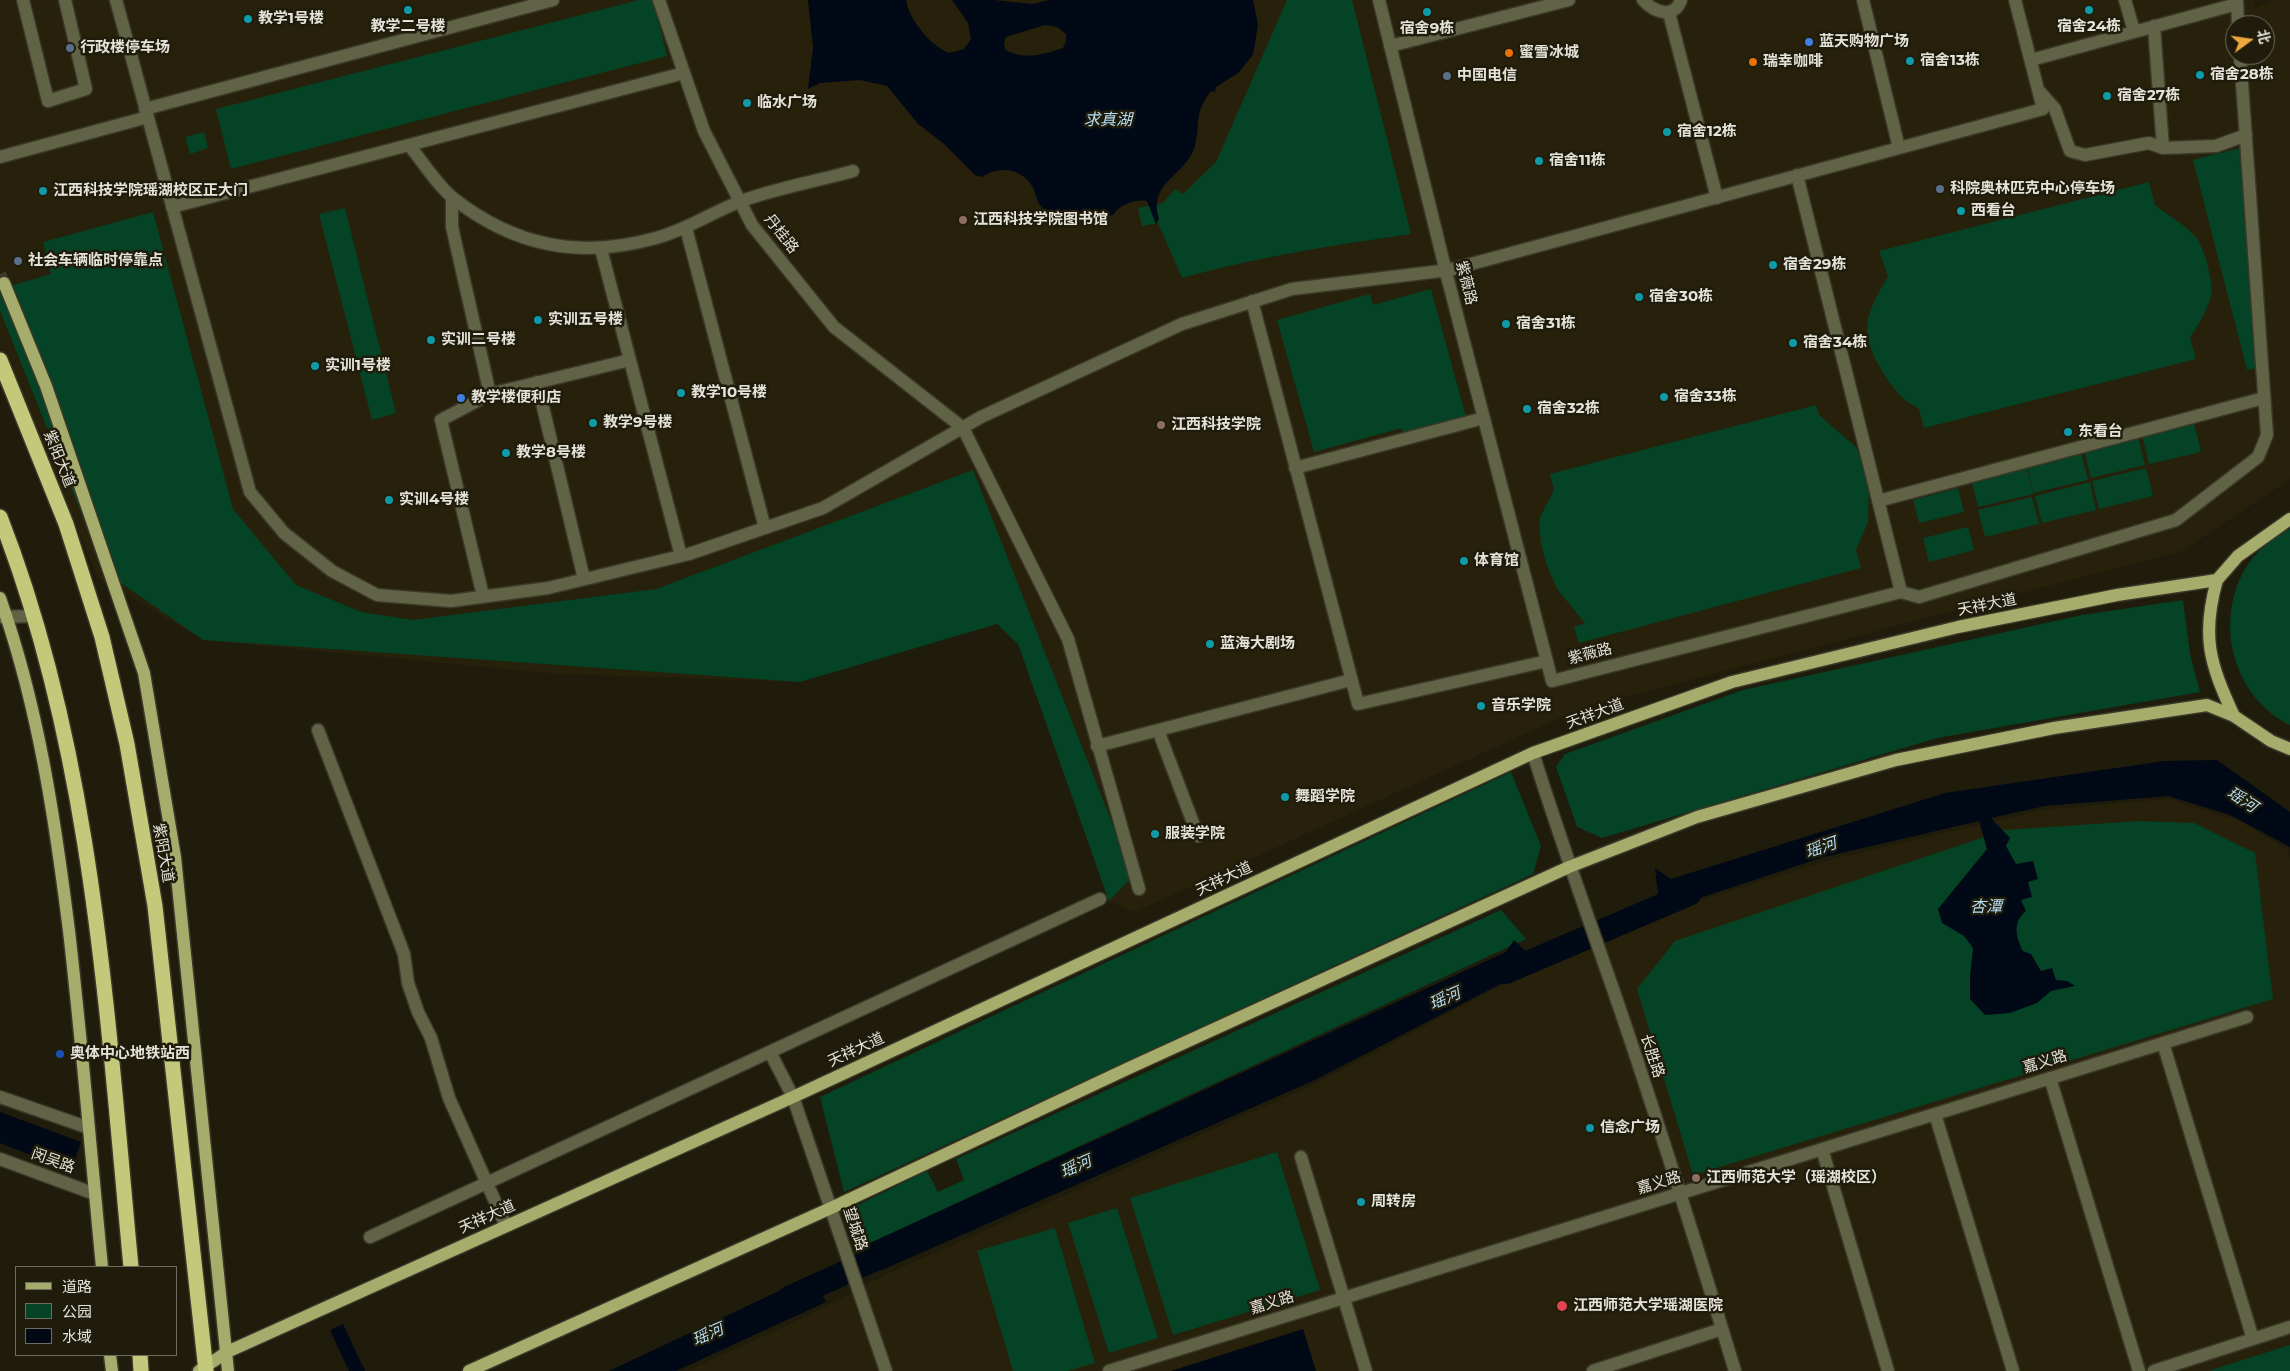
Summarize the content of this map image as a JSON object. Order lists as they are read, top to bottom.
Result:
{
  "streets": {
    "highway": ["紫阳大道"],
    "main road": ["天祥大道"],
    "street": [
      "丹桂路",
      "紫薇路",
      "长胜路",
      "嘉义路",
      "闵吴路",
      "望城路"
    ]
  },
  "crossings": [
    ["紫阳大道", "天祥大道"],
    ["天祥大道", "长胜路"],
    ["天祥大道", "望城路"],
    ["长胜路", "嘉义路"]
  ],
  "water": ["求真湖", "瑶河", "杏潭"],
  "places": [
    "教学二号楼",
    "宿舍24栋",
    "宿舍9栋",
    "教学1号楼",
    "蓝天购物广场",
    "行政楼停车场",
    "蜜雪冰城",
    "宿舍13栋",
    "瑞幸咖啡",
    "宿舍28栋",
    "中国电信",
    "宿舍27栋",
    "临水广场",
    "宿舍12栋",
    "宿舍11栋",
    "科院奥林匹克中心停车场",
    "江西科技学院瑶湖校区正大门",
    "西看台",
    "江西科技学院图书馆",
    "社会车辆临时停靠点",
    "宿舍29栋",
    "宿舍30栋",
    "实训五号楼",
    "宿舍31栋",
    "实训二号楼",
    "宿舍34栋",
    "实训1号楼",
    "教学10号楼",
    "宿舍33栋",
    "教学楼便利店",
    "宿舍32栋",
    "教学9号楼",
    "江西科技学院",
    "东看台",
    "教学8号楼",
    "实训4号楼",
    "体育馆",
    "蓝海大剧场",
    "音乐学院",
    "舞蹈学院",
    "服装学院",
    "奥体中心地铁站西",
    "信念广场",
    "江西师范大学（瑶湖校区）",
    "周转房",
    "江西师范大学瑶湖医院"
  ],
  "legend": ["道路", "公园", "水域"],
  "north": "right"
}
